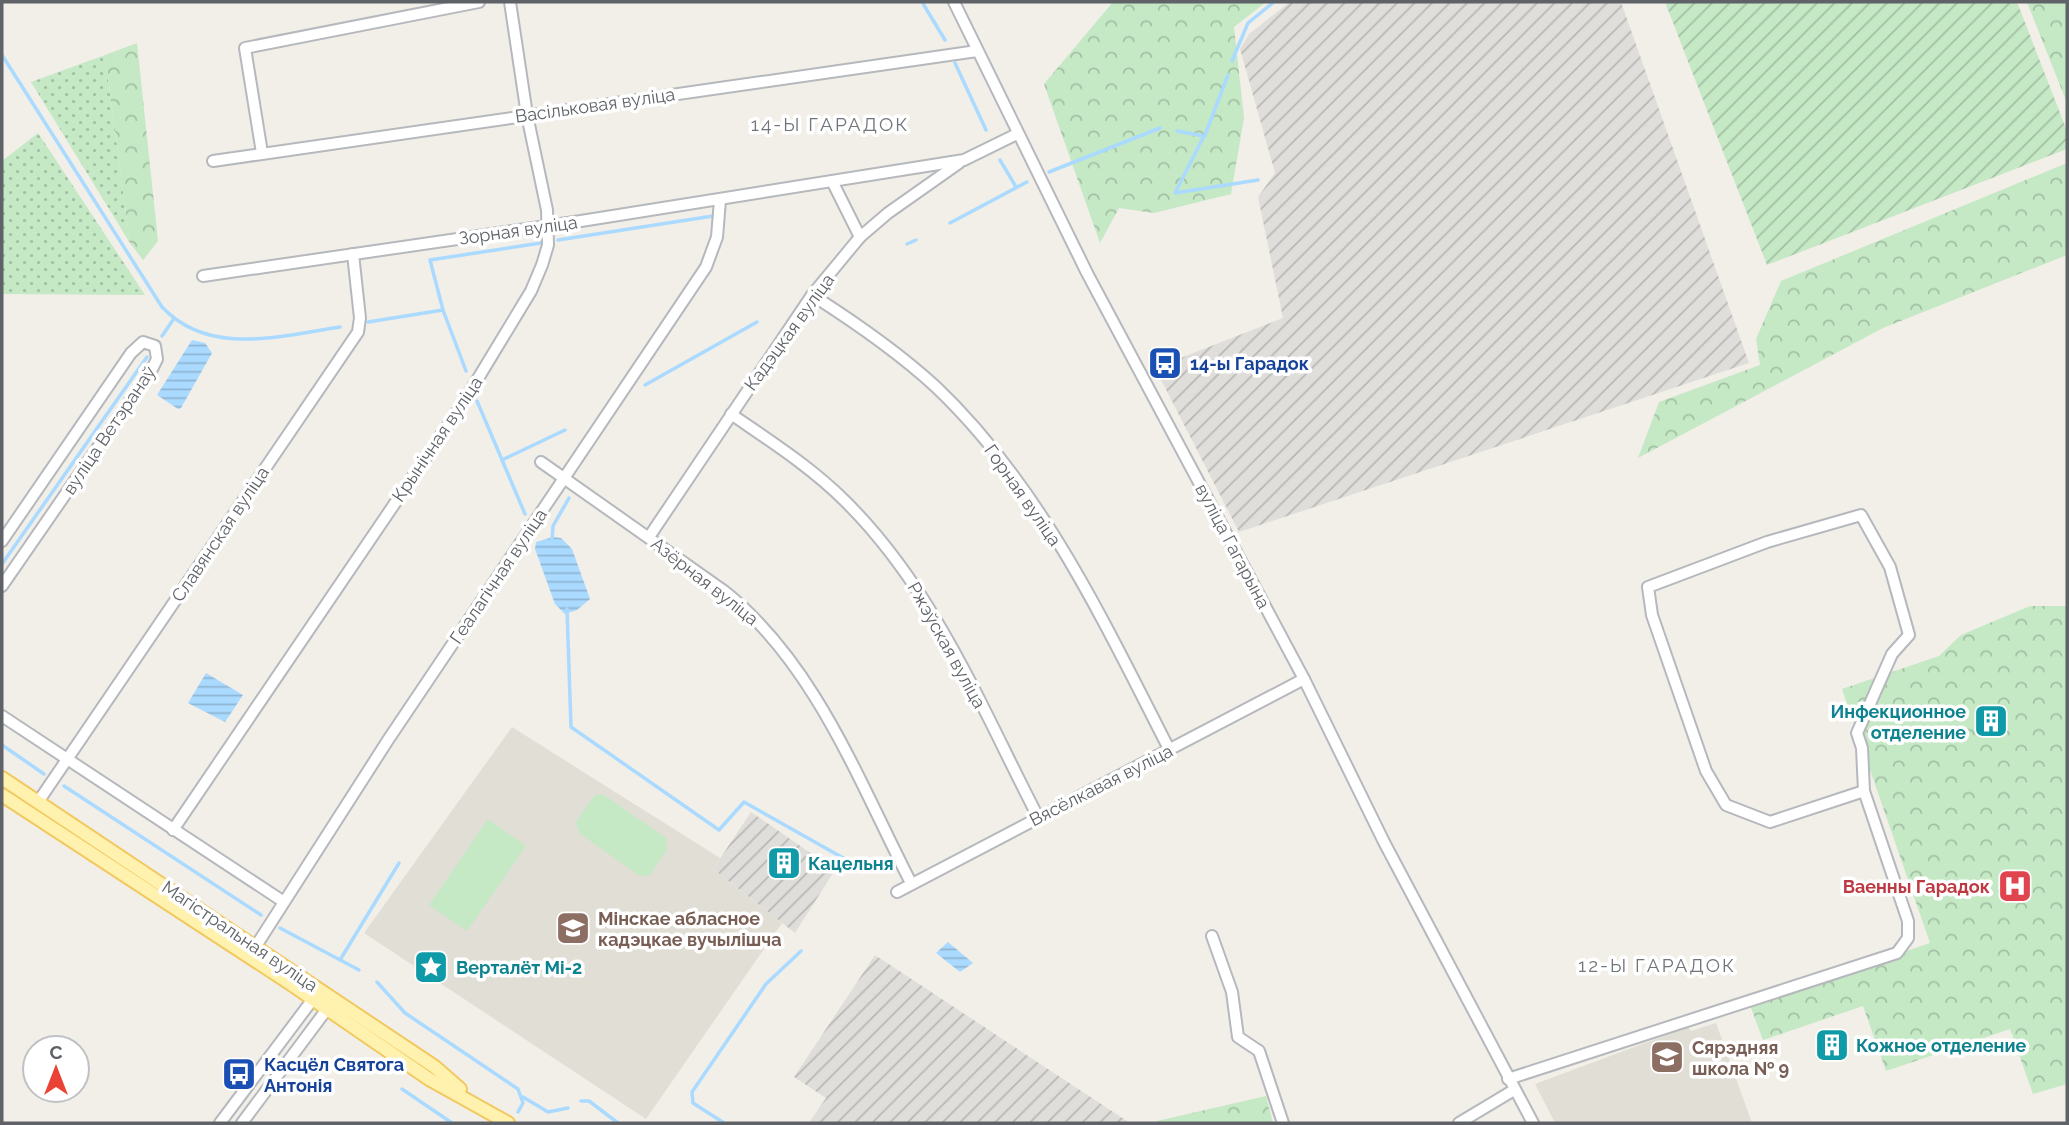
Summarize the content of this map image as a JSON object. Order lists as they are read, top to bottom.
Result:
{
  "streets": {
    "main road": ["Магістральная вуліца"],
    "street": [
      "Васільковая вуліца",
      "Зорная вуліца",
      "Кадэцкая вуліца",
      "вуліца Ветэранаў",
      "Крынічная вуліца",
      "Горная вуліца",
      "Славянская вуліца",
      "вуліца Гагарына",
      "Геалагічная вуліца",
      "Азёрная вуліца",
      "Ржэўская вуліца",
      "Вясёлкавая вуліца"
    ]
  },
  "crossings": [
    ["Васільковая вуліца", "Крынічная вуліца"],
    ["Васільковая вуліца", "вуліца Гагарына"],
    ["Зорная вуліца", "Кадэцкая вуліца"],
    ["Зорная вуліца", "Крынічная вуліца"],
    ["Зорная вуліца", "Славянская вуліца"],
    ["Зорная вуліца", "вуліца Гагарына"],
    ["Зорная вуліца", "Геалагічная вуліца"],
    ["Кадэцкая вуліца", "Горная вуліца"],
    ["Кадэцкая вуліца", "Азёрная вуліца"],
    ["Кадэцкая вуліца", "Ржэўская вуліца"],
    ["Горная вуліца", "Вясёлкавая вуліца"],
    ["Славянская вуліца", "Магістральная вуліца"],
    ["вуліца Гагарына", "Вясёлкавая вуліца"],
    ["Геалагічная вуліца", "Азёрная вуліца"],
    ["Геалагічная вуліца", "Магістральная вуліца"],
    ["Азёрная вуліца", "Вясёлкавая вуліца"],
    ["Ржэўская вуліца", "Вясёлкавая вуліца"]
  ],
  "districts": ["14-Ы ГАРАДОК", "12-Ы ГАРАДОК"],
  "places": {
    "bus stop": ["14-ы Гарадок", "Касцёл Святога Антонія"],
    "building": ["Инфекционное отделение", "Кацельня", "Кожное отделение"],
    "hospital": ["Ваенны Гарадок"],
    "school or university": ["Мінскае абласное кадэцкае вучылішча", "Сярэдняя школа № 9"],
    "place": ["Верталёт Мі-2"]
  },
  "north": "top"
}
